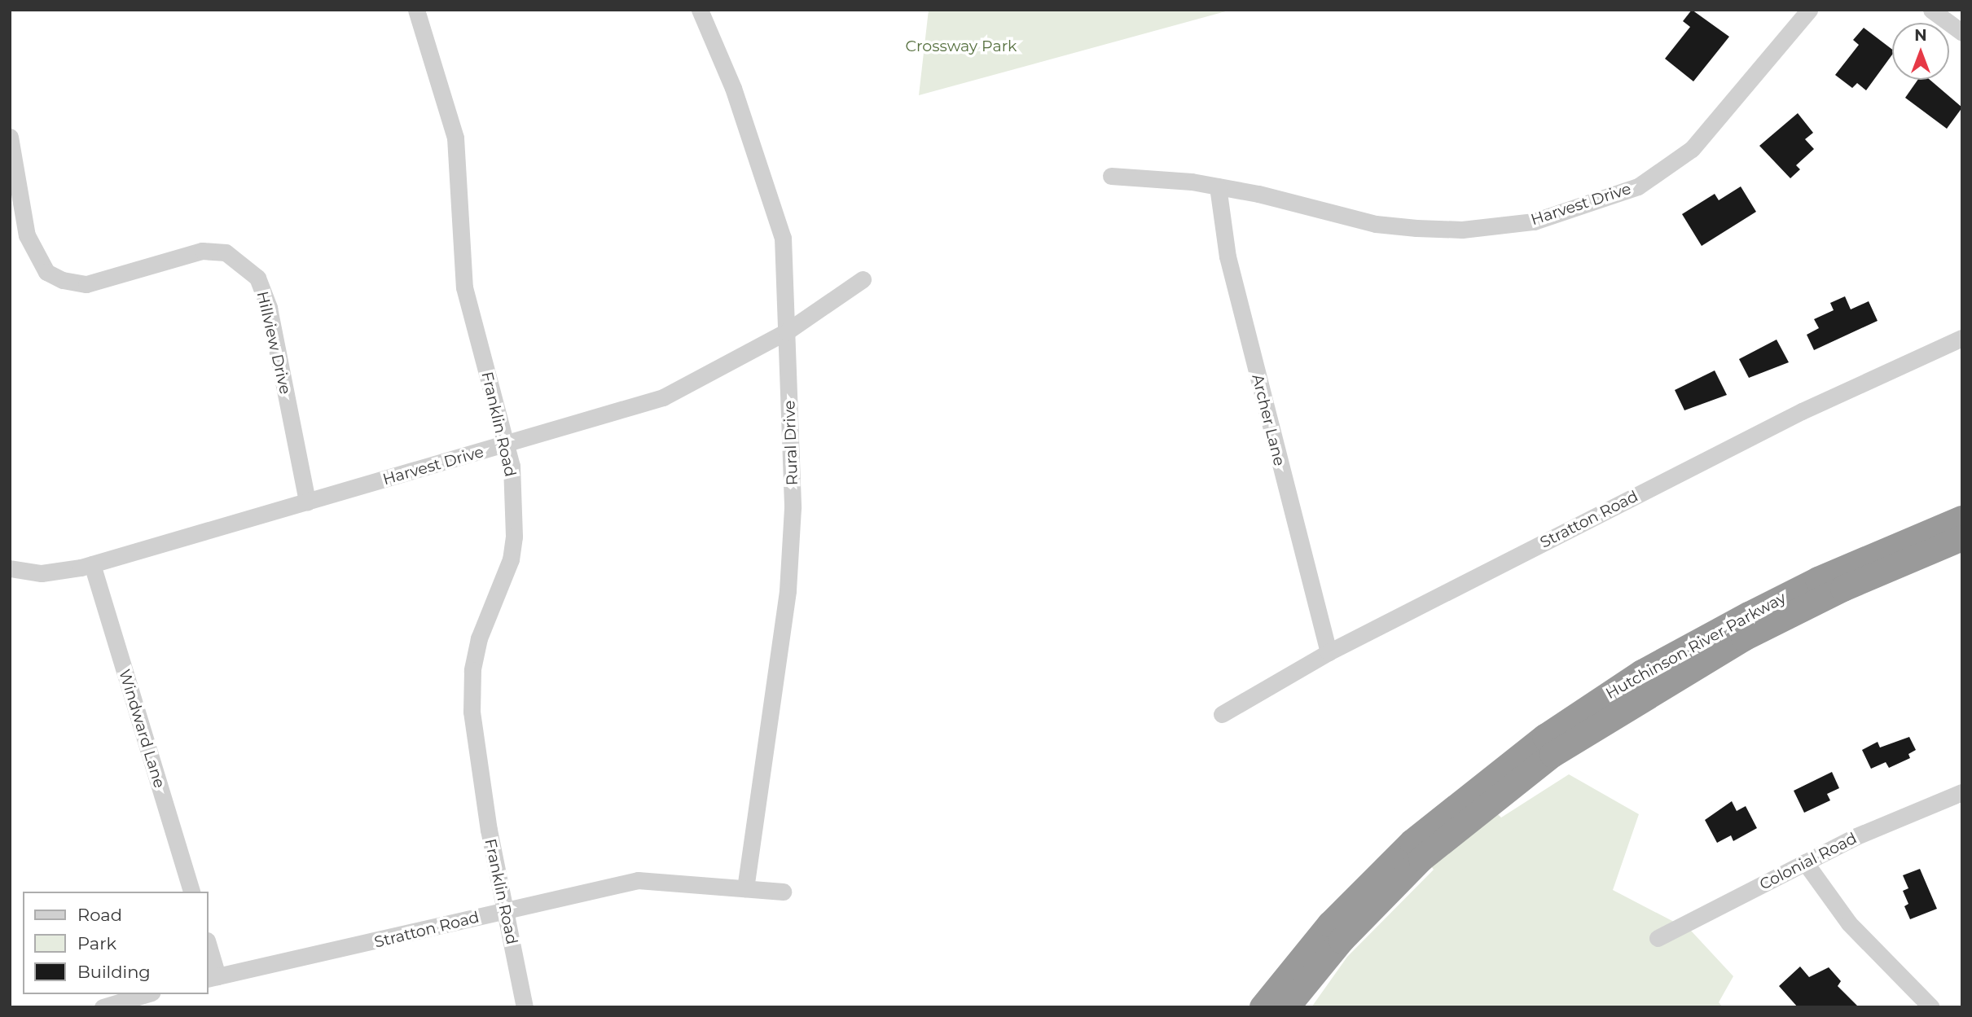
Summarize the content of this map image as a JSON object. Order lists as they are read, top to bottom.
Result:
{
  "streets": {
    "highway": ["Hutchinson River Parkway"],
    "street": [
      "Harvest Drive",
      "Hillview Drive",
      "Archer Lane",
      "Franklin Road",
      "Rural Drive",
      "Stratton Road",
      "Windward Lane",
      "Colonial Road"
    ]
  },
  "crossings": [
    ["Harvest Drive", "Hillview Drive"],
    ["Harvest Drive", "Archer Lane"],
    ["Harvest Drive", "Franklin Road"],
    ["Harvest Drive", "Rural Drive"],
    ["Harvest Drive", "Windward Lane"],
    ["Archer Lane", "Stratton Road"],
    ["Franklin Road", "Stratton Road"],
    ["Rural Drive", "Stratton Road"]
  ],
  "parks": ["Crossway Park"],
  "legend": ["Road", "Park", "Building"],
  "north": "top"
}
